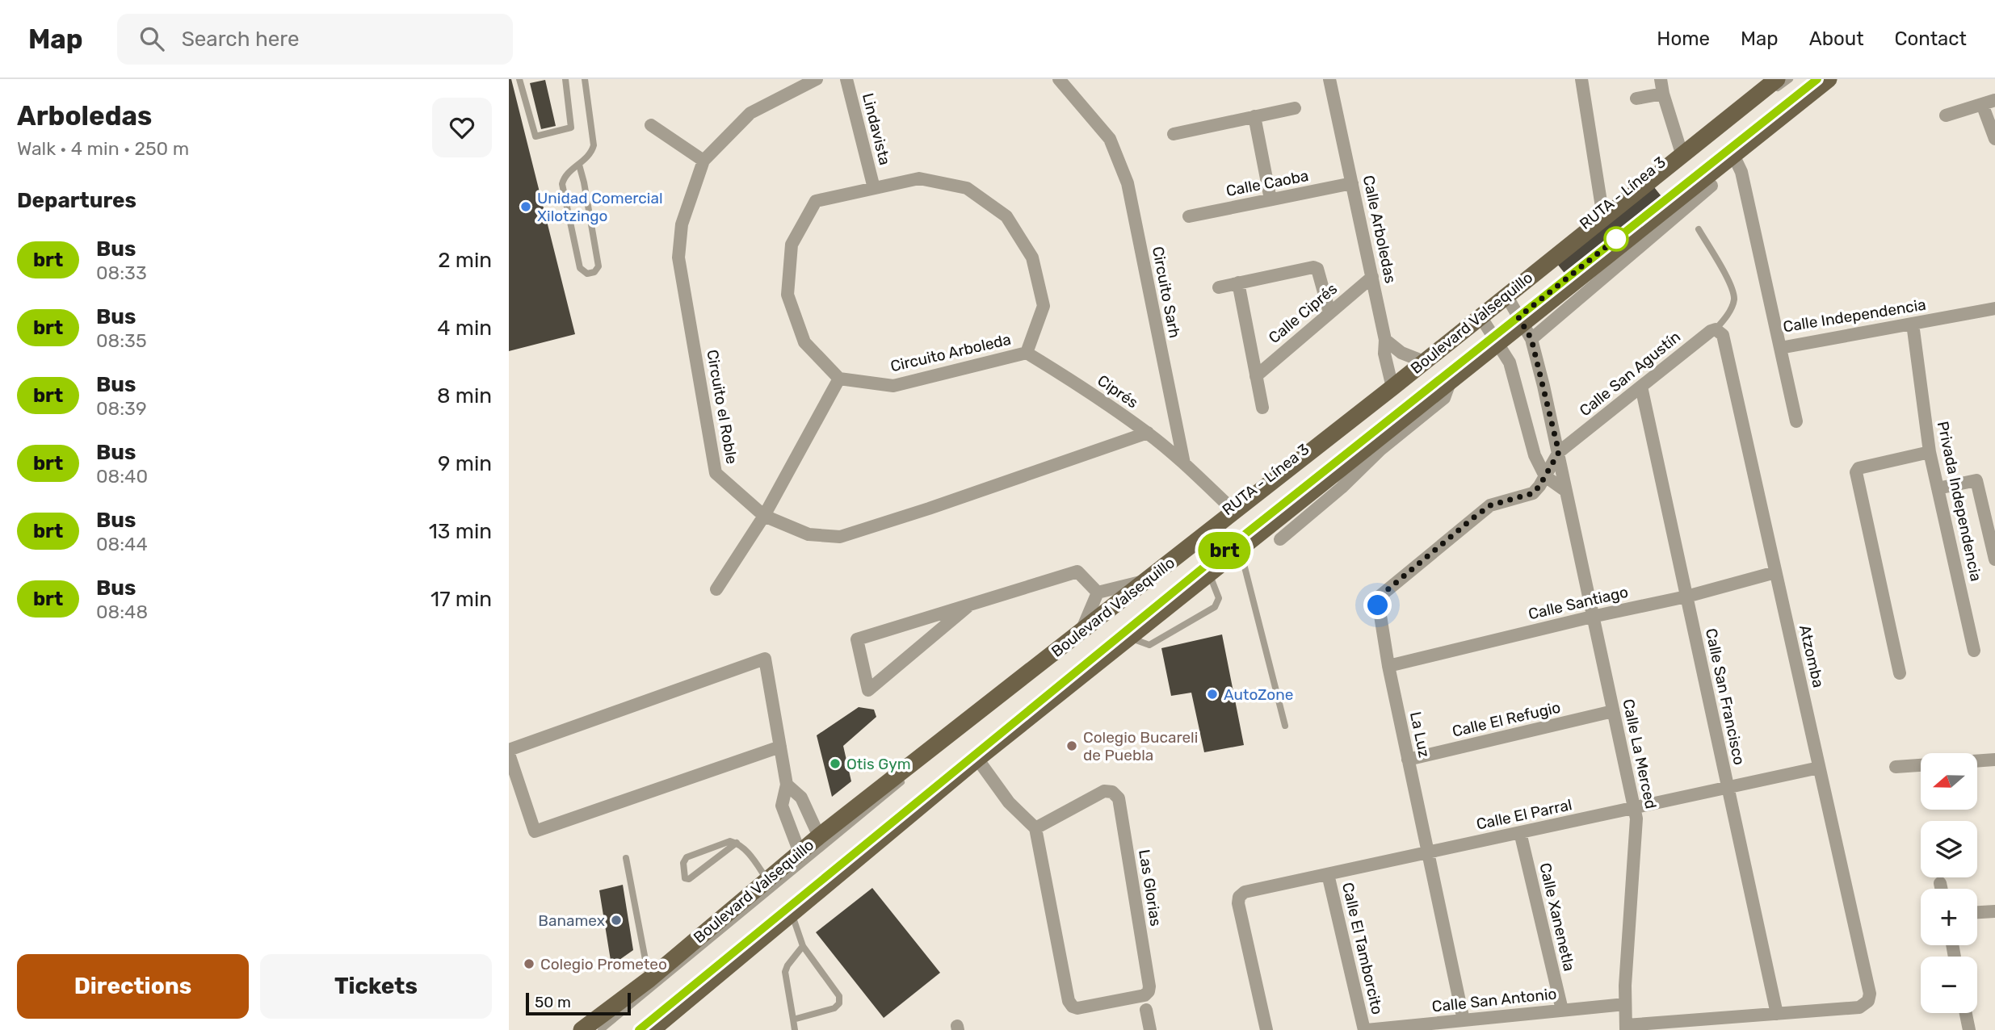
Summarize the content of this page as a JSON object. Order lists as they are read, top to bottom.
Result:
{
  "streets": {
    "main road": ["Boulevard Valsequillo"],
    "street": [
      "Lindavista",
      "Calle Caoba",
      "Calle Arboledas",
      "Circuito Sarh",
      "Calle Ciprés",
      "Calle Independencia",
      "Circuito Arboleda",
      "Calle San Agustín",
      "Ciprés",
      "Circuito el Roble",
      "Privada Independencia",
      "Calle Santiago",
      "Atzomba",
      "Calle San Francisco",
      "Calle El Refugio",
      "La Luz",
      "Calle La Merced",
      "Calle El Parral",
      "Las Glorias",
      "Calle Xanenetla",
      "Calle El Tamborcito",
      "Calle San Antonio"
    ],
    "lane": ["RUTA - Línea 3"]
  },
  "crossings": [
    ["Lindavista", "Circuito Arboleda"],
    ["Calle Caoba", "Calle Arboledas"],
    ["RUTA - Línea 3", "Boulevard Valsequillo"],
    ["RUTA - Línea 3", "Calle La Merced"],
    ["Calle Arboledas", "Calle Ciprés"],
    ["Calle Arboledas", "Boulevard Valsequillo"],
    ["Circuito Sarh", "Ciprés"],
    ["Calle Independencia", "Boulevard Valsequillo"],
    ["Calle Independencia", "Privada Independencia"],
    ["Boulevard Valsequillo", "Calle La Merced"],
    ["Circuito Arboleda", "Ciprés"],
    ["Calle San Agustín", "Atzomba"],
    ["Calle San Agustín", "Calle San Francisco"],
    ["Calle San Agustín", "La Luz"],
    ["Calle San Agustín", "Calle La Merced"],
    ["Ciprés", "Circuito el Roble"],
    ["Calle Santiago", "Atzomba"],
    ["Calle Santiago", "Calle San Francisco"],
    ["Calle Santiago", "La Luz"],
    ["Calle Santiago", "Calle La Merced"],
    ["Atzomba", "Calle San Francisco"],
    ["Atzomba", "Calle El Parral"],
    ["Calle San Francisco", "Calle El Parral"],
    ["Calle El Refugio", "La Luz"],
    ["Calle El Refugio", "Calle La Merced"],
    ["La Luz", "Calle El Parral"],
    ["La Luz", "Calle San Antonio"],
    ["Calle La Merced", "Calle El Parral"],
    ["Calle La Merced", "Calle San Antonio"],
    ["Calle El Parral", "Calle Xanenetla"],
    ["Calle El Parral", "Calle El Tamborcito"],
    ["Calle Xanenetla", "Calle San Antonio"],
    ["Calle El Tamborcito", "Calle San Antonio"]
  ],
  "places": [
    "Unidad Comercial Xilotzingo",
    "AutoZone",
    "Colegio Bucareli de Puebla",
    "Otis Gym",
    "Banamex",
    "Colegio Prometeo"
  ],
  "lines": ["bus line brt"],
  "scale_bar": "50 m",
  "north": "left",
  "page": {
    "header": "Map",
    "search": "Search here",
    "nav": [
      "Home",
      "Map",
      "About",
      "Contact"
    ],
    "heading": [
      ["Arboledas", "Walk · 4 min · 250 m"],
      "Departures"
    ],
    "on_map": "brt",
    "list": [
      {
        "mark": "brt",
        "name": "Bus",
        "note": "08:33",
        "value": "2 min"
      },
      {
        "mark": "brt",
        "name": "Bus",
        "note": "08:35",
        "value": "4 min"
      },
      {
        "mark": "brt",
        "name": "Bus",
        "note": "08:39",
        "value": "8 min"
      },
      {
        "mark": "brt",
        "name": "Bus",
        "note": "08:40",
        "value": "9 min"
      },
      {
        "mark": "brt",
        "name": "Bus",
        "note": "08:44",
        "value": "13 min"
      },
      {
        "mark": "brt",
        "name": "Bus",
        "note": "08:48",
        "value": "17 min"
      }
    ],
    "map_buttons": ["+", "−"],
    "buttons": ["Directions", "Tickets"],
    "scale": "50 m"
  }
}
